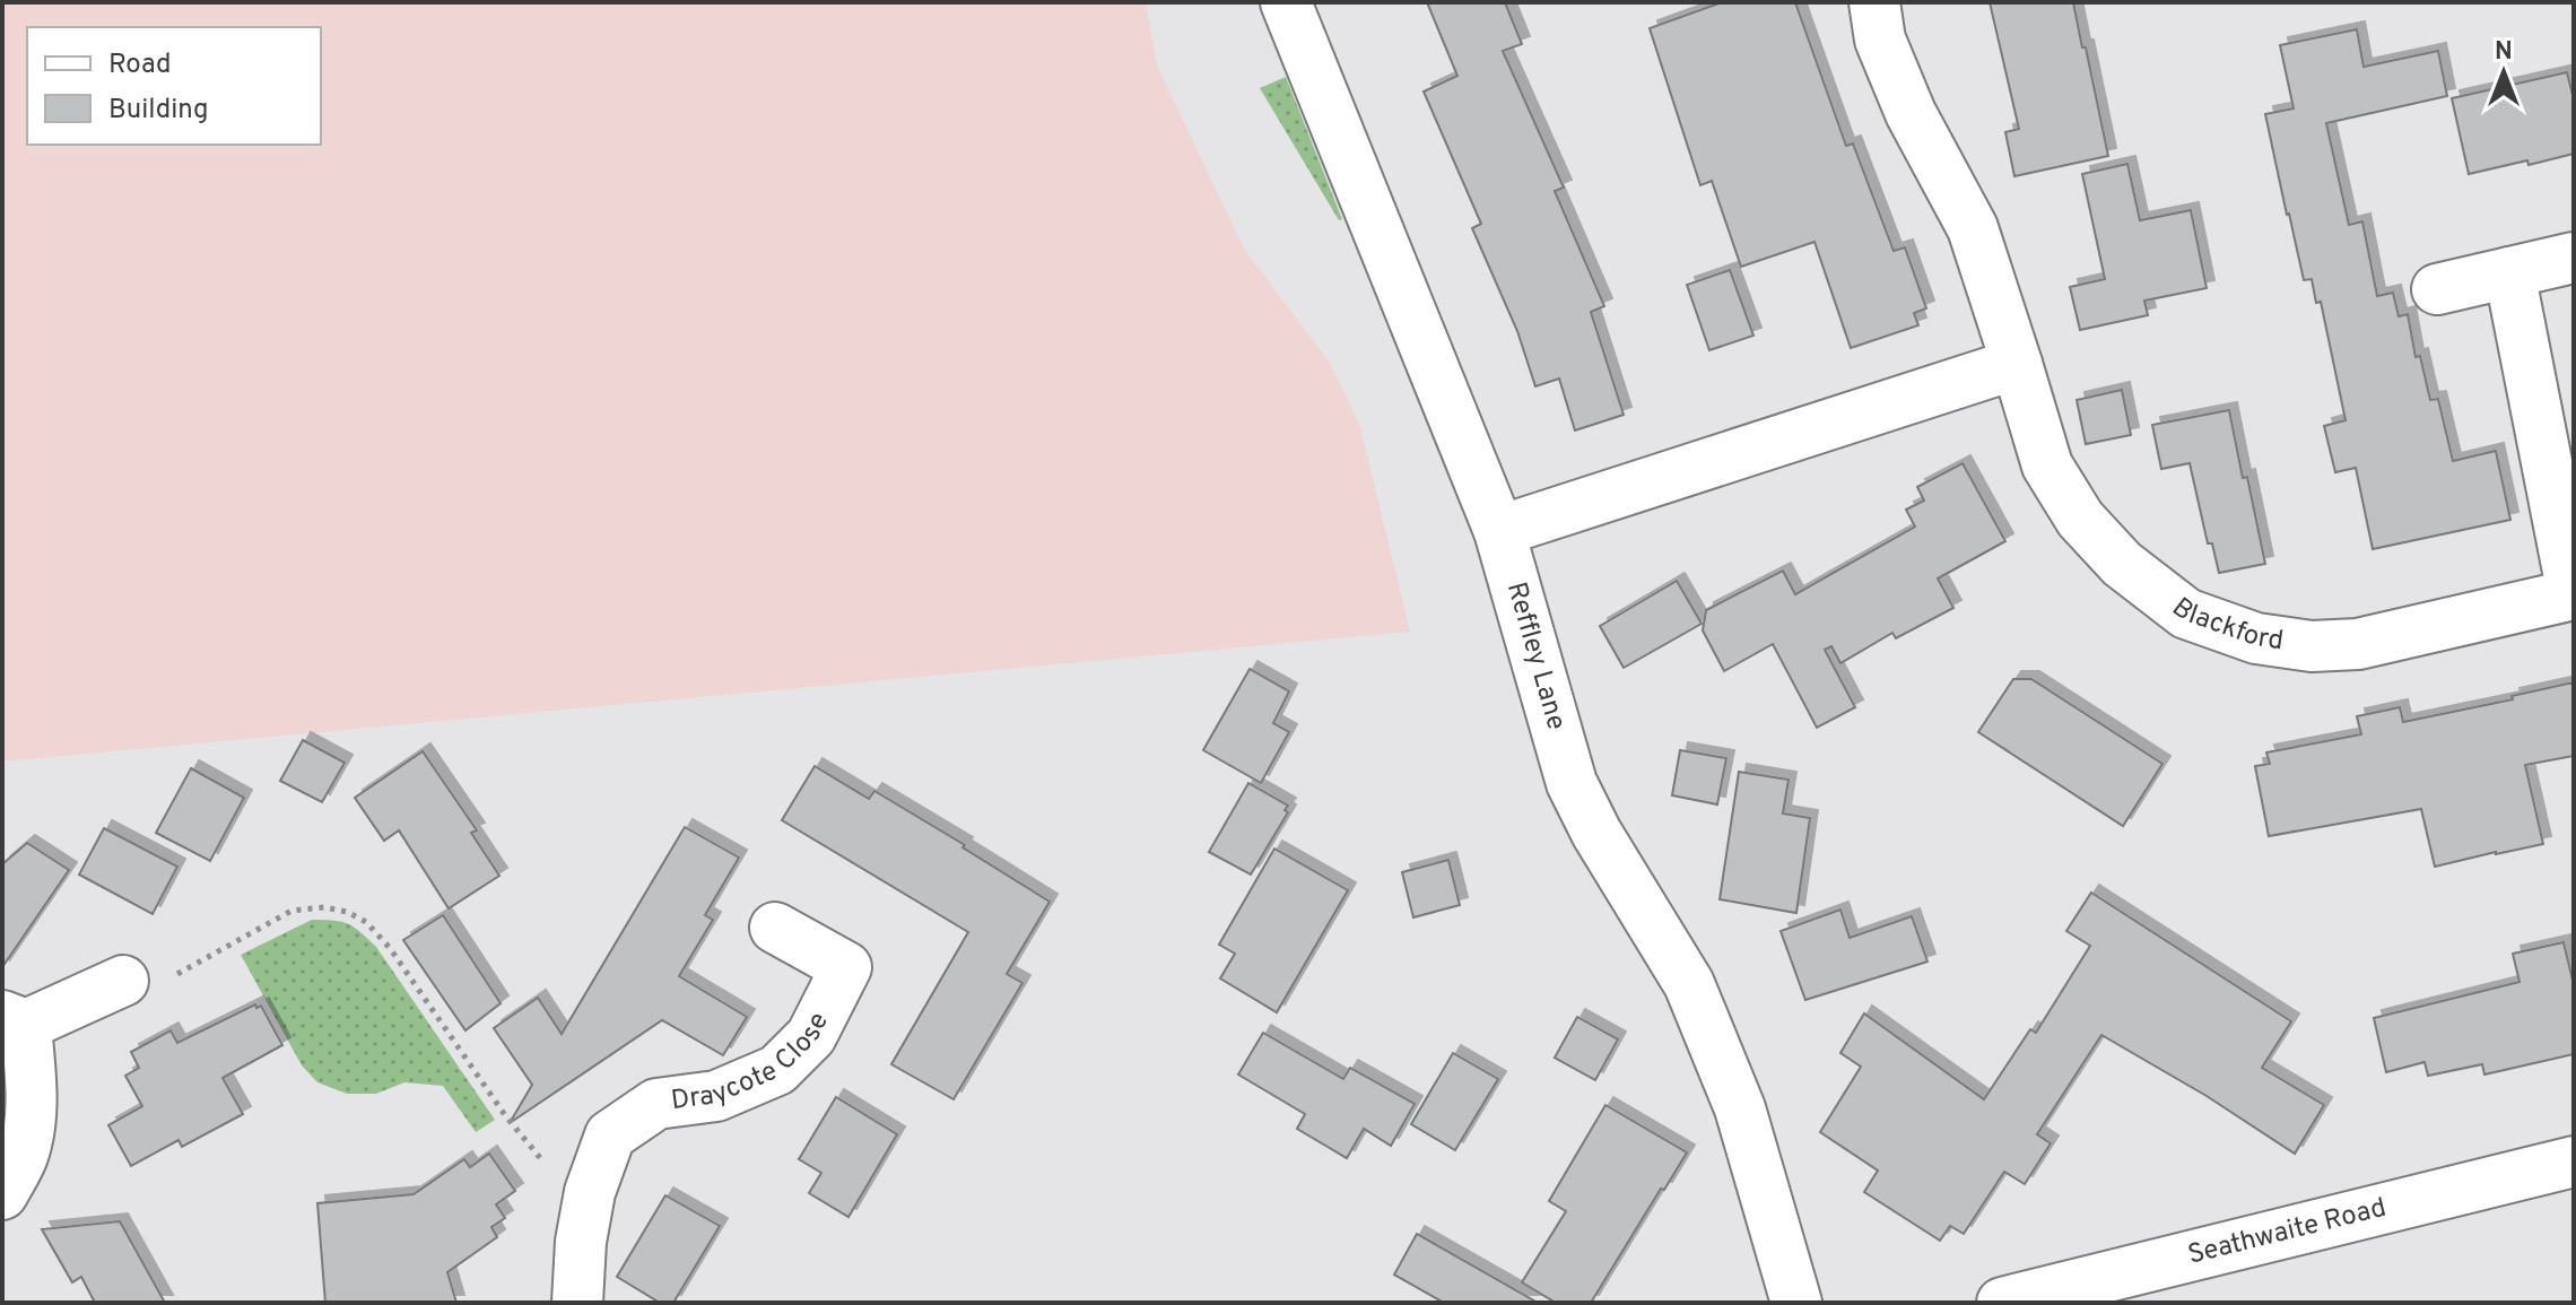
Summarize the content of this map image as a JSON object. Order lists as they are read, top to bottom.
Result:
{
  "streets": {
    "street": [
      "Blackford",
      "Reffley Lane",
      "Draycote Close",
      "Seathwaite Road"
    ]
  },
  "legend": ["Road", "Building"],
  "north": "top"
}
